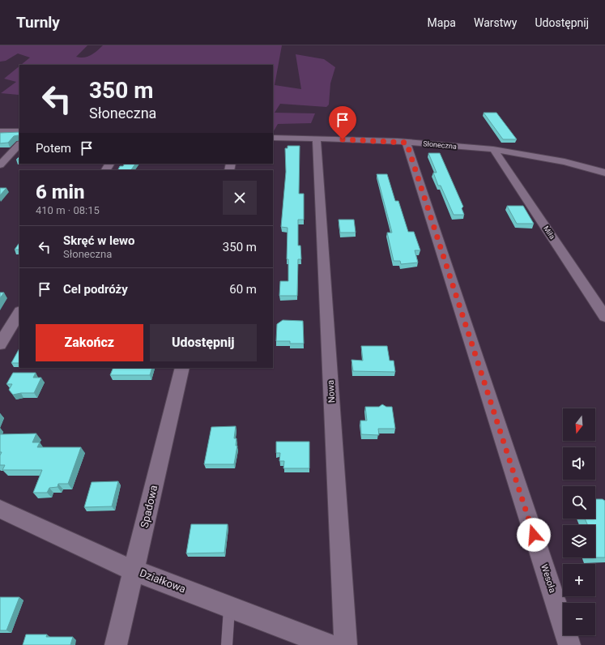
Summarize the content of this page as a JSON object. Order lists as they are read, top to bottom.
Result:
{
  "streets": {
    "street": [
      "Słoneczna",
      "Miła",
      "Nowa",
      "Spadowa",
      "Wesoła",
      "Działkowa"
    ]
  },
  "crossings": [
    ["Słoneczna", "Miła"],
    ["Słoneczna", "Nowa"],
    ["Słoneczna", "Wesoła"],
    ["Spadowa", "Działkowa"]
  ],
  "north": "bottom",
  "page": {
    "header": "Turnly",
    "nav": ["Mapa", "Warstwy", "Udostępnij"],
    "turn": ["350 m", "Słoneczna"],
    "then": "Potem",
    "heading": ["6 min", "410 m · 08:15"],
    "list": [
      {
        "name": "Skręć w lewo",
        "note": "Słoneczna",
        "value": "350 m"
      },
      {
        "name": "Cel podróży",
        "value": "60 m"
      }
    ],
    "buttons": ["Zakończ", "Udostępnij"],
    "map_buttons": ["+", "−"]
  }
}
